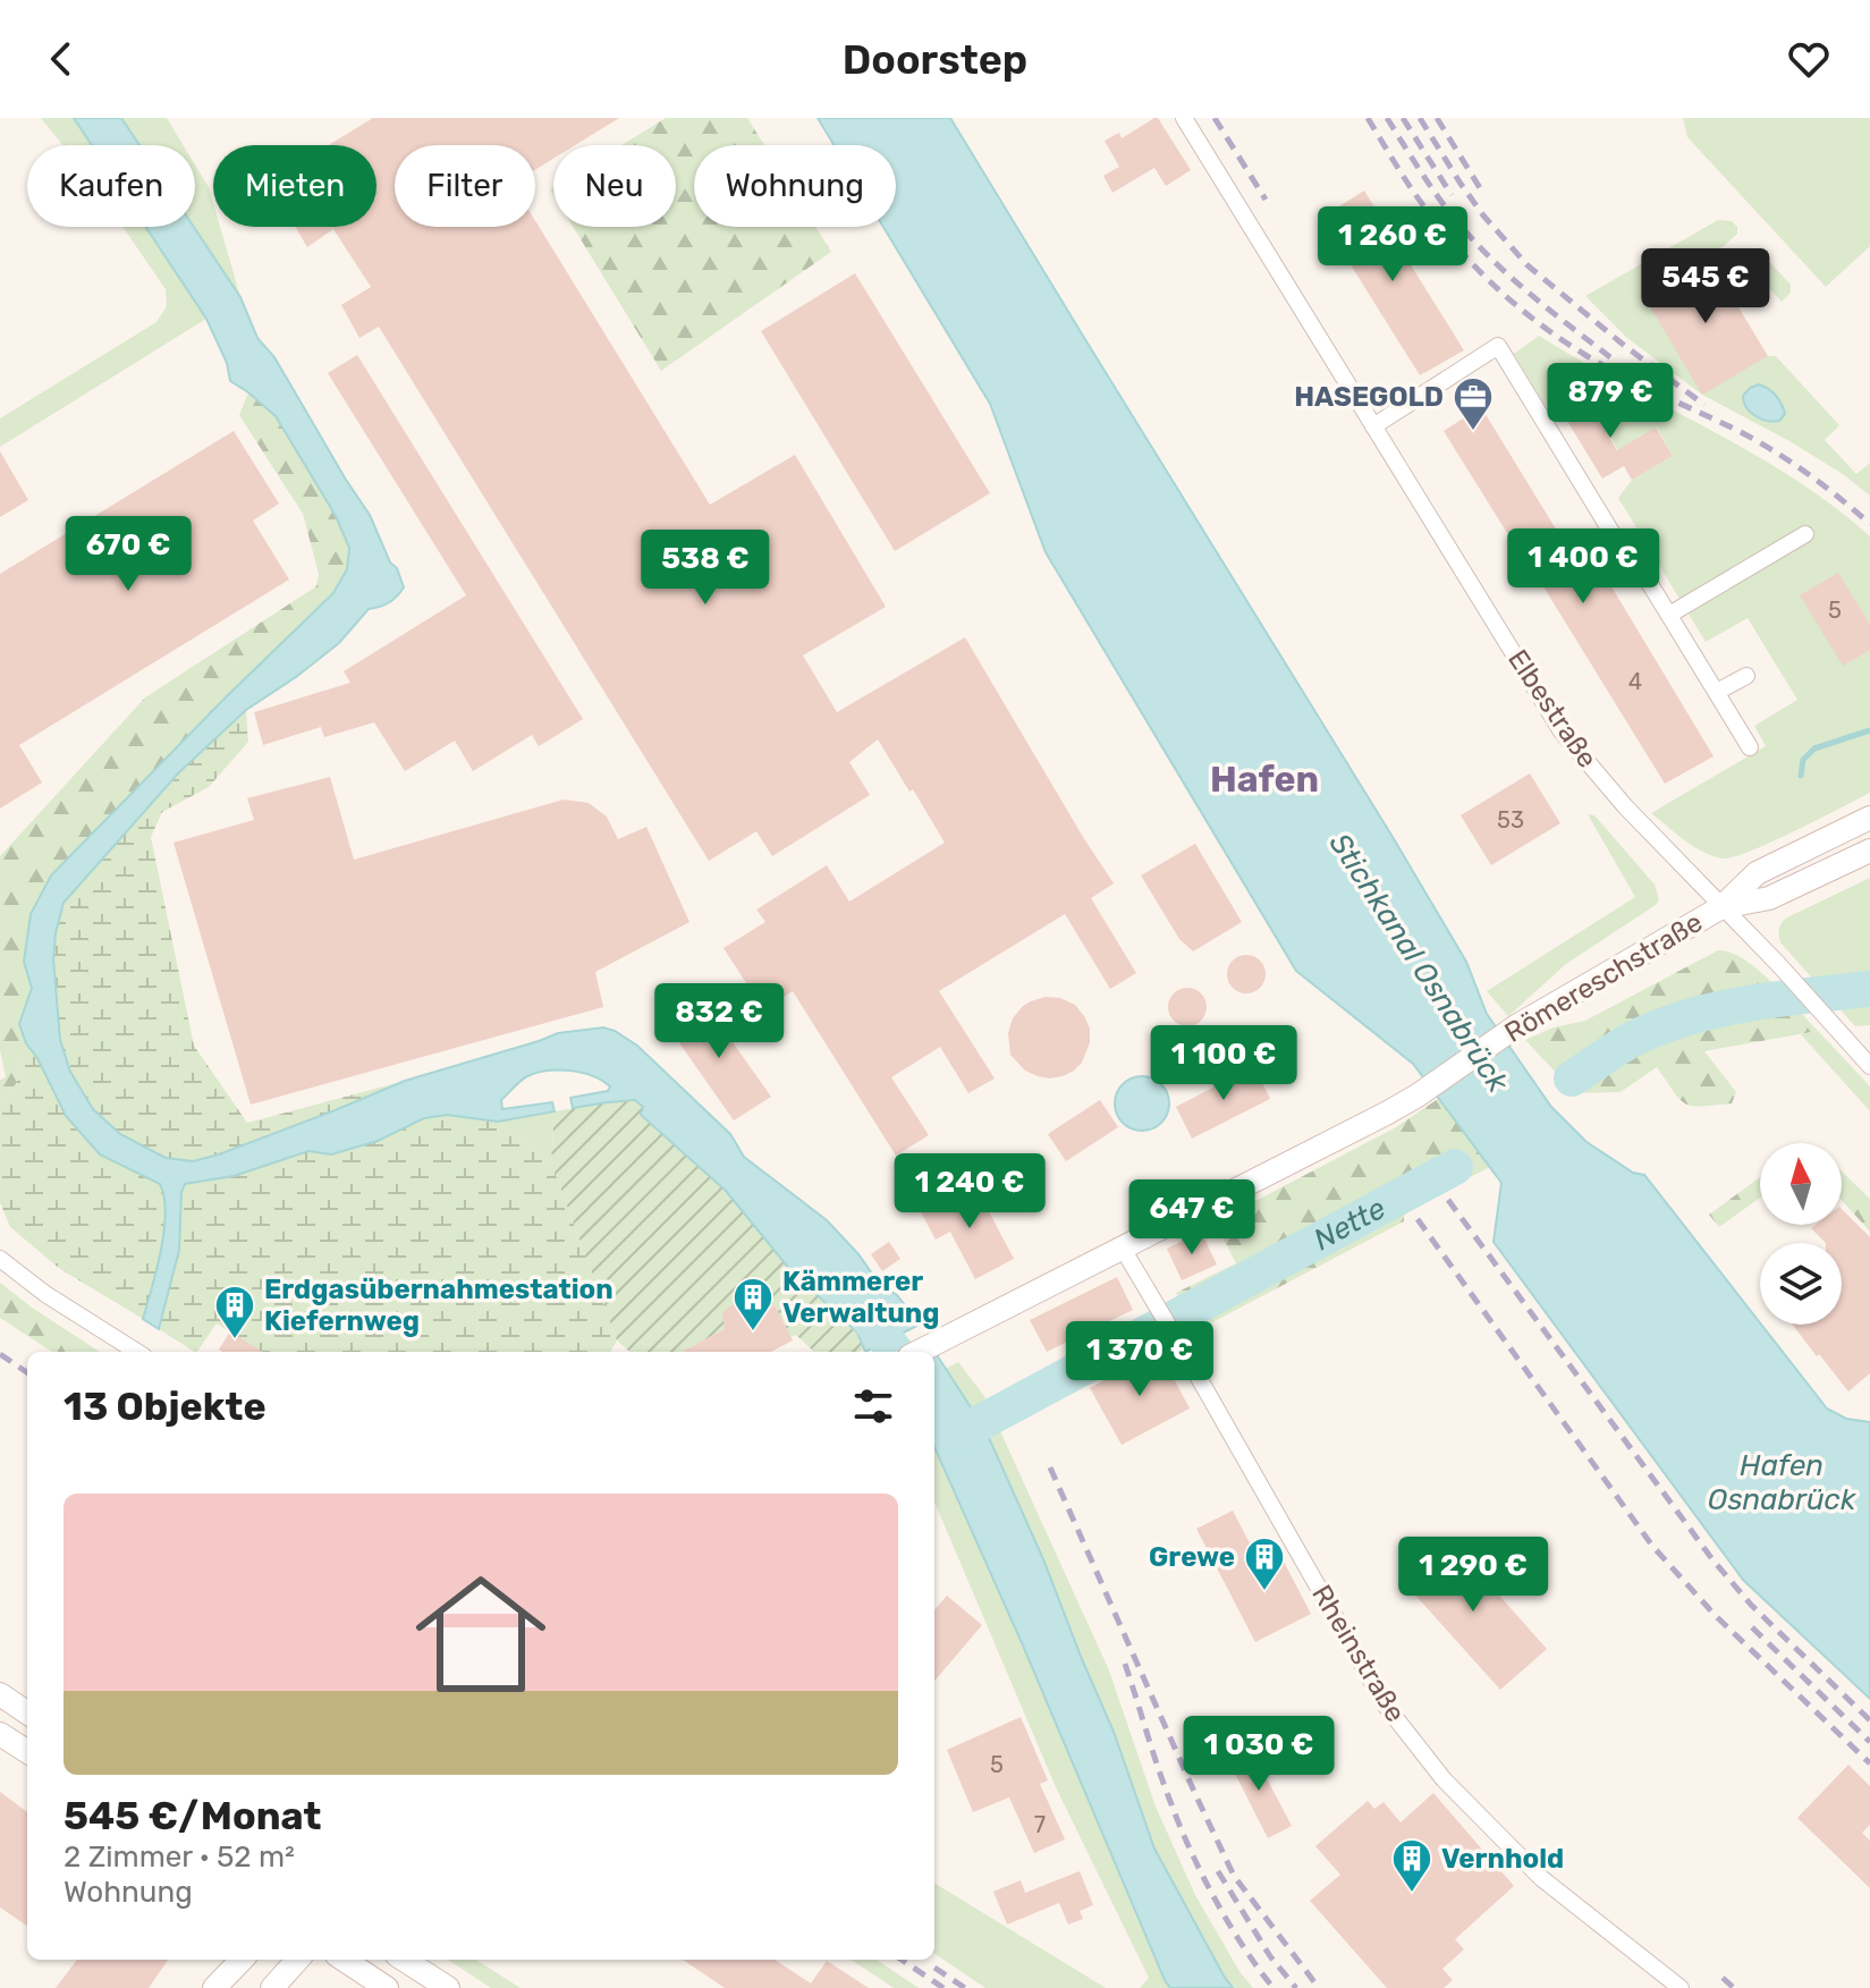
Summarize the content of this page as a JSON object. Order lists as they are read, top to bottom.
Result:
{
  "streets": {
    "main road": ["Römereschstraße"],
    "street": ["Elbestraße", "Rheinstraße"]
  },
  "crossings": [
    ["Elbestraße", "Römereschstraße"],
    ["Römereschstraße", "Rheinstraße"]
  ],
  "districts": ["Hafen"],
  "water": ["Stichkanal Osnabrück", "Nette", "Hafen Osnabrück"],
  "places": {
    "office": ["HASEGOLD"],
    "building": [
      "Kämmerer Verwaltung",
      "Erdgasübernahmestation Kiefernweg",
      "Grewe",
      "Vernhold"
    ]
  },
  "house_numbers": [
    "5",
    "4",
    "53",
    "5",
    "7"
  ],
  "north": "top",
  "page": {
    "header": "Doorstep",
    "chip": [
      "Kaufen",
      "Mieten",
      "Filter",
      "Neu",
      "Wohnung"
    ],
    "price": [
      "1 260 €",
      "545 €",
      "879 €",
      "670 €",
      "1 400 €",
      "538 €",
      "832 €",
      "1 100 €",
      "1 240 €",
      "647 €",
      "1 370 €",
      "1 290 €",
      "1 030 €"
    ],
    "heading": "13 Objekte",
    "list": [
      {
        "name": "545 €/Monat",
        "note": "2 Zimmer · 52 m² · Wohnung"
      }
    ]
  }
}
